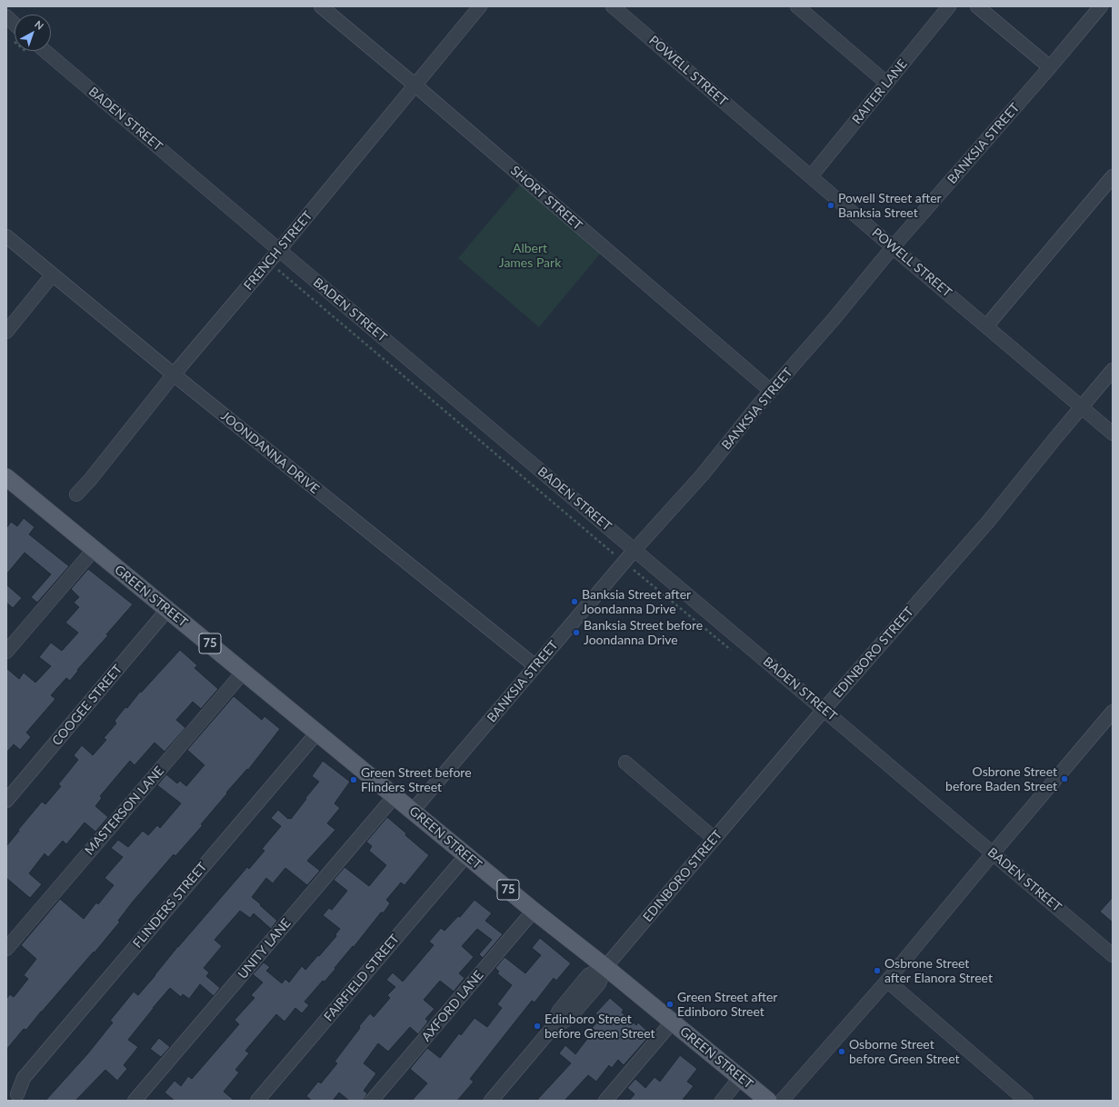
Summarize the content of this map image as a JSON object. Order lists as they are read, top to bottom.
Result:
{
  "streets": {
    "main road": ["GREEN STREET", "75"],
    "street": [
      "POWELL STREET",
      "RAITER LANE",
      "BADEN STREET",
      "BANKSIA STREET",
      "SHORT STREET",
      "FRENCH STREET",
      "JOONDANNA DRIVE",
      "EDINBORO STREET",
      "COOGEE STREET",
      "MASTERSON LANE",
      "FLINDERS STREET",
      "UNITY LANE",
      "FAIRFIELD STREET",
      "AXFORD LANE"
    ]
  },
  "crossings": [
    ["POWELL STREET", "RAITER LANE"],
    ["POWELL STREET", "BANKSIA STREET"],
    ["POWELL STREET", "EDINBORO STREET"],
    ["BADEN STREET", "BANKSIA STREET"],
    ["BADEN STREET", "FRENCH STREET"],
    ["BADEN STREET", "EDINBORO STREET"],
    ["BANKSIA STREET", "SHORT STREET"],
    ["BANKSIA STREET", "JOONDANNA DRIVE"],
    ["BANKSIA STREET", "GREEN STREET"],
    ["SHORT STREET", "FRENCH STREET"],
    ["FRENCH STREET", "JOONDANNA DRIVE"],
    ["GREEN STREET", "EDINBORO STREET"],
    ["GREEN STREET", "COOGEE STREET"],
    ["GREEN STREET", "MASTERSON LANE"],
    ["GREEN STREET", "FLINDERS STREET"],
    ["GREEN STREET", "UNITY LANE"],
    ["GREEN STREET", "FAIRFIELD STREET"],
    ["GREEN STREET", "AXFORD LANE"]
  ],
  "parks": ["Albert James Park"],
  "places": [
    "Powell Street after Banksia Street",
    "Banksia Street after Joondanna Drive",
    "Banksia Street before Joondanna Drive",
    "Osbrone Street before Baden Street",
    "Green Street before Flinders Street",
    "Osbrone Street after Elanora Street",
    "Green Street after Edinboro Street",
    "Edinboro Street before Green Street",
    "Osborne Street before Green Street"
  ],
  "north": "top right"
}
